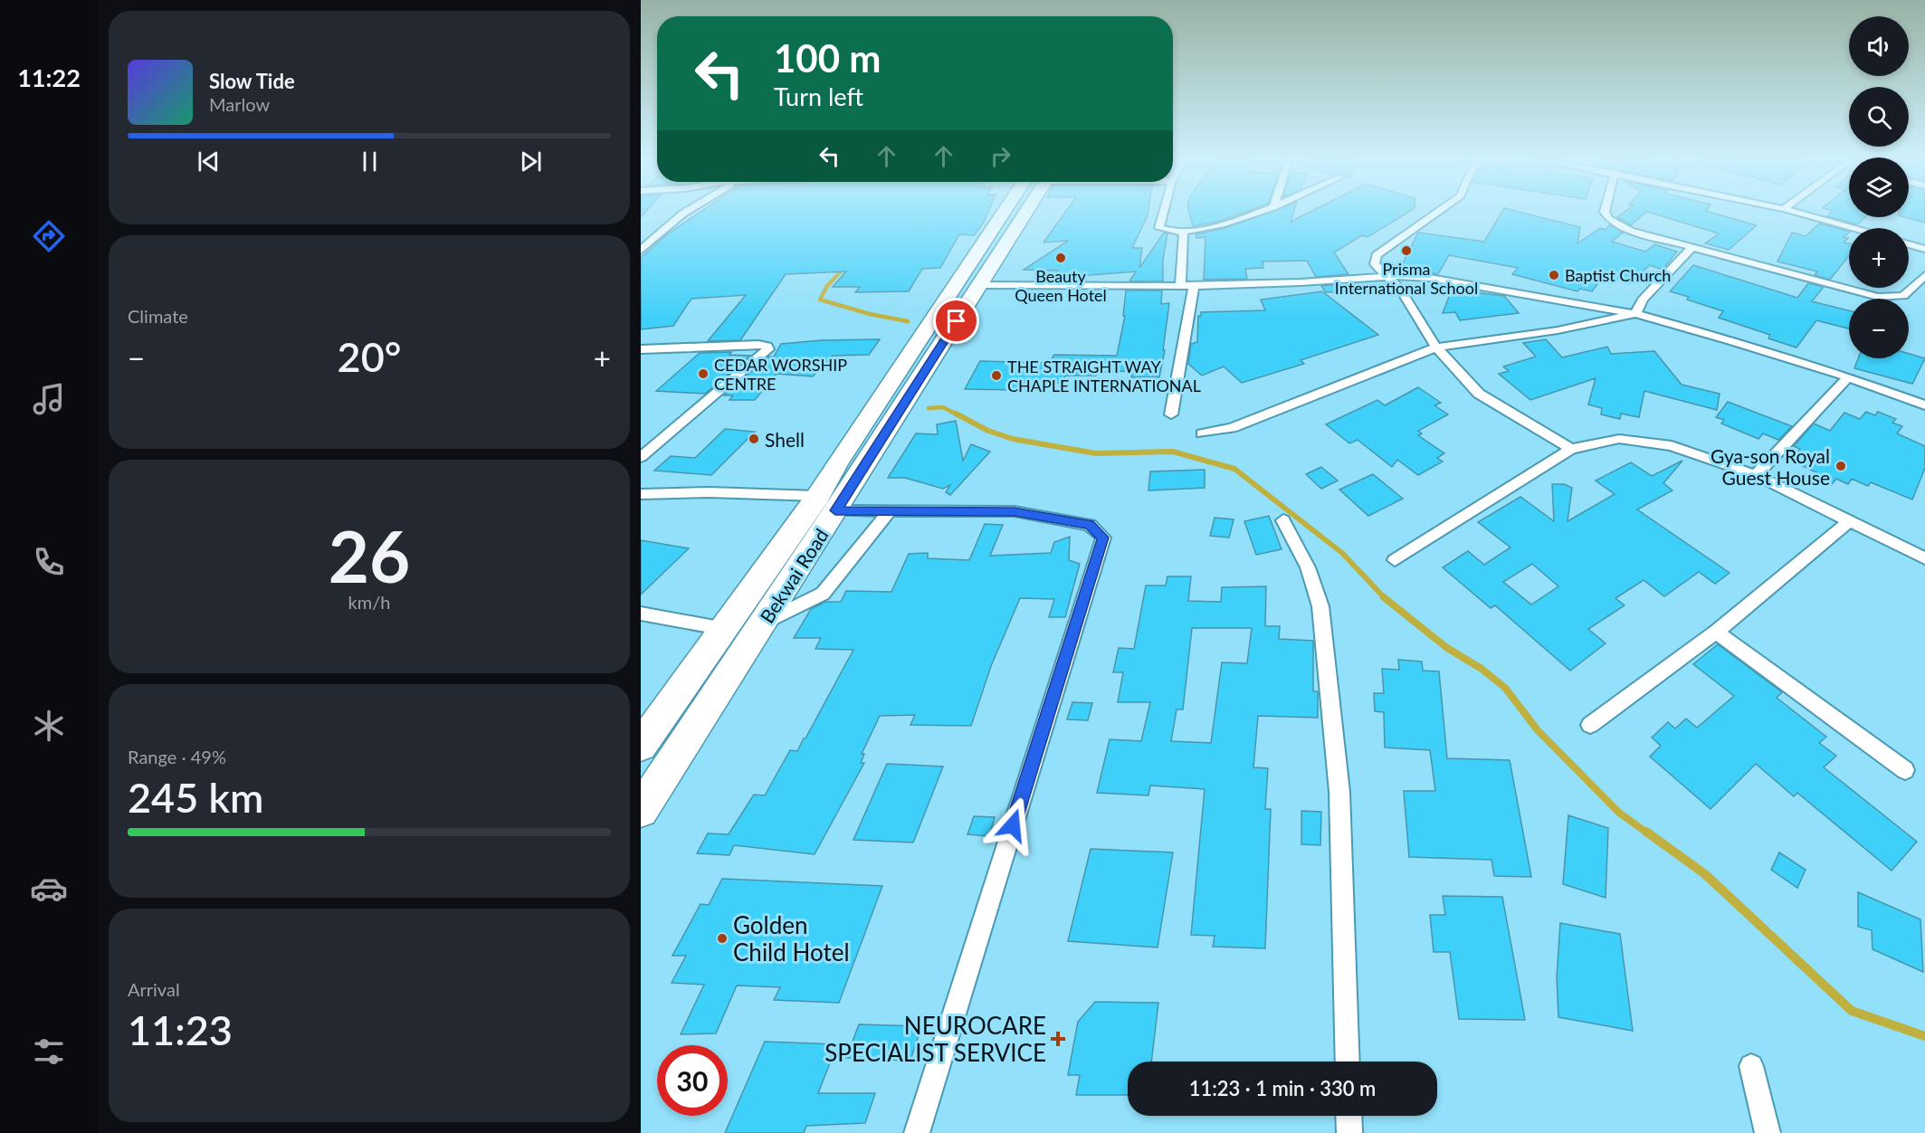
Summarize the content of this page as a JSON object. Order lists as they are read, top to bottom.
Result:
{
  "streets": {
    "highway": ["Bekwai Road"]
  },
  "places": {
    "other": [
      "Prisma International School",
      "Beauty Queen Hotel",
      "Baptist Church",
      "CEDAR WORSHIP CENTRE",
      "THE STRAIGHT WAY CHAPLE INTERNATIONAL",
      "Shell",
      "Gya-son Royal Guest House",
      "Golden Child Hotel"
    ],
    "health": ["NEUROCARE SPECIALIST SERVICE"]
  },
  "page": {
    "tabs": "11:22",
    "map_buttons": ["+", "−"],
    "turn": ["100 m", "Turn left"],
    "song": ["Slow Tide", "Marlow"],
    "tile": [
      "Climate",
      ["26", "km/h"],
      ["Range · 49%", "245 km"],
      ["Arrival", "11:23"]
    ],
    "heat": ["−", "20°", "+"],
    "limit": "30",
    "trip": "11:23 · 1 min · 330 m"
  }
}
